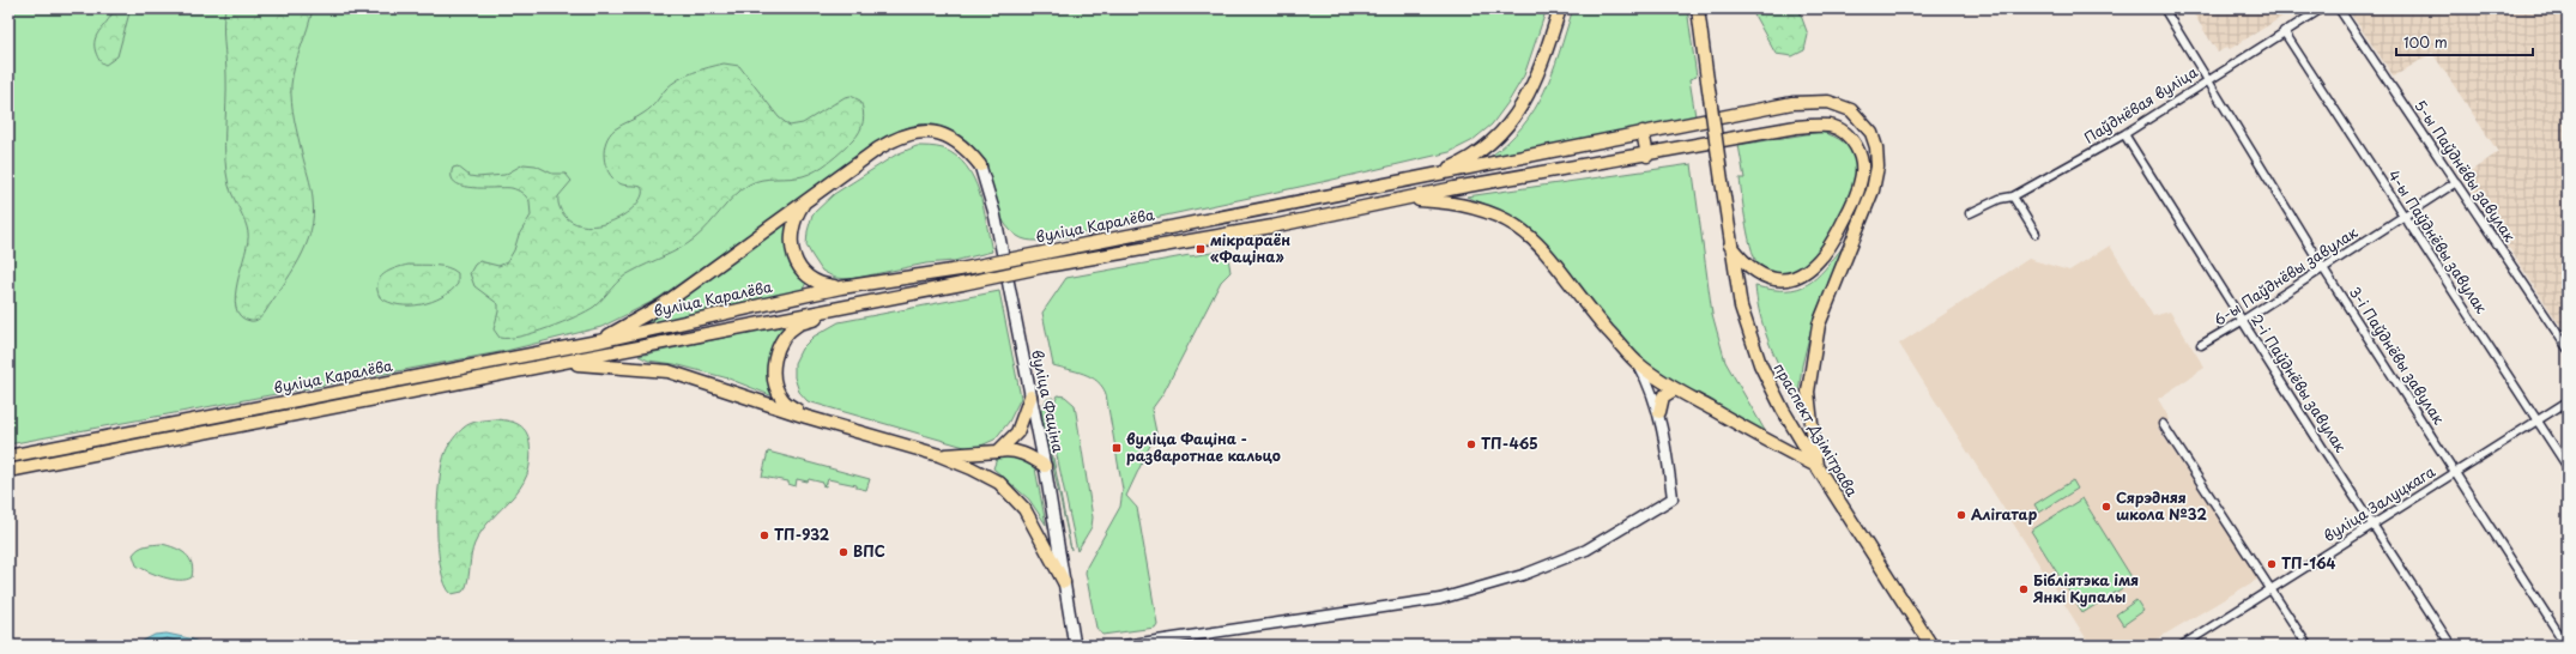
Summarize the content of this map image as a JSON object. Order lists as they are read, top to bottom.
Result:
{
  "streets": {
    "main road": ["вуліца Каралёва", "вуліца Фаціна", "праспект Дзімітрава"],
    "street": [
      "Паўднёвая вуліца",
      "5-ы Паўднёвы завулак",
      "4-ы Паўднёвы завулак",
      "6-ы Паўднёвы завулак",
      "3-і Паўднёвы завулак",
      "2-і Паўднёвы завулак",
      "вуліца Залуцкага"
    ]
  },
  "crossings": [
    ["Паўднёвая вуліца", "4-ы Паўднёвы завулак"],
    ["Паўднёвая вуліца", "3-і Паўднёвы завулак"],
    ["Паўднёвая вуліца", "2-і Паўднёвы завулак"],
    ["5-ы Паўднёвы завулак", "6-ы Паўднёвы завулак"],
    ["4-ы Паўднёвы завулак", "6-ы Паўднёвы завулак"],
    ["4-ы Паўднёвы завулак", "вуліца Залуцкага"],
    ["6-ы Паўднёвы завулак", "3-і Паўднёвы завулак"],
    ["6-ы Паўднёвы завулак", "2-і Паўднёвы завулак"],
    ["3-і Паўднёвы завулак", "вуліца Залуцкага"],
    ["2-і Паўднёвы завулак", "вуліца Залуцкага"]
  ],
  "places": {
    "transit": ["мікрараён «Фаціна»", "вуліца Фаціна - разваротнае кальцо"],
    "other": [
      "ТП-465",
      "Сярэдняя школа №32",
      "Алігатар",
      "ТП-932",
      "ВПС",
      "ТП-164",
      "Бібліятэка імя Янкі Купалы"
    ]
  },
  "scale_bar": "100 m"
}
